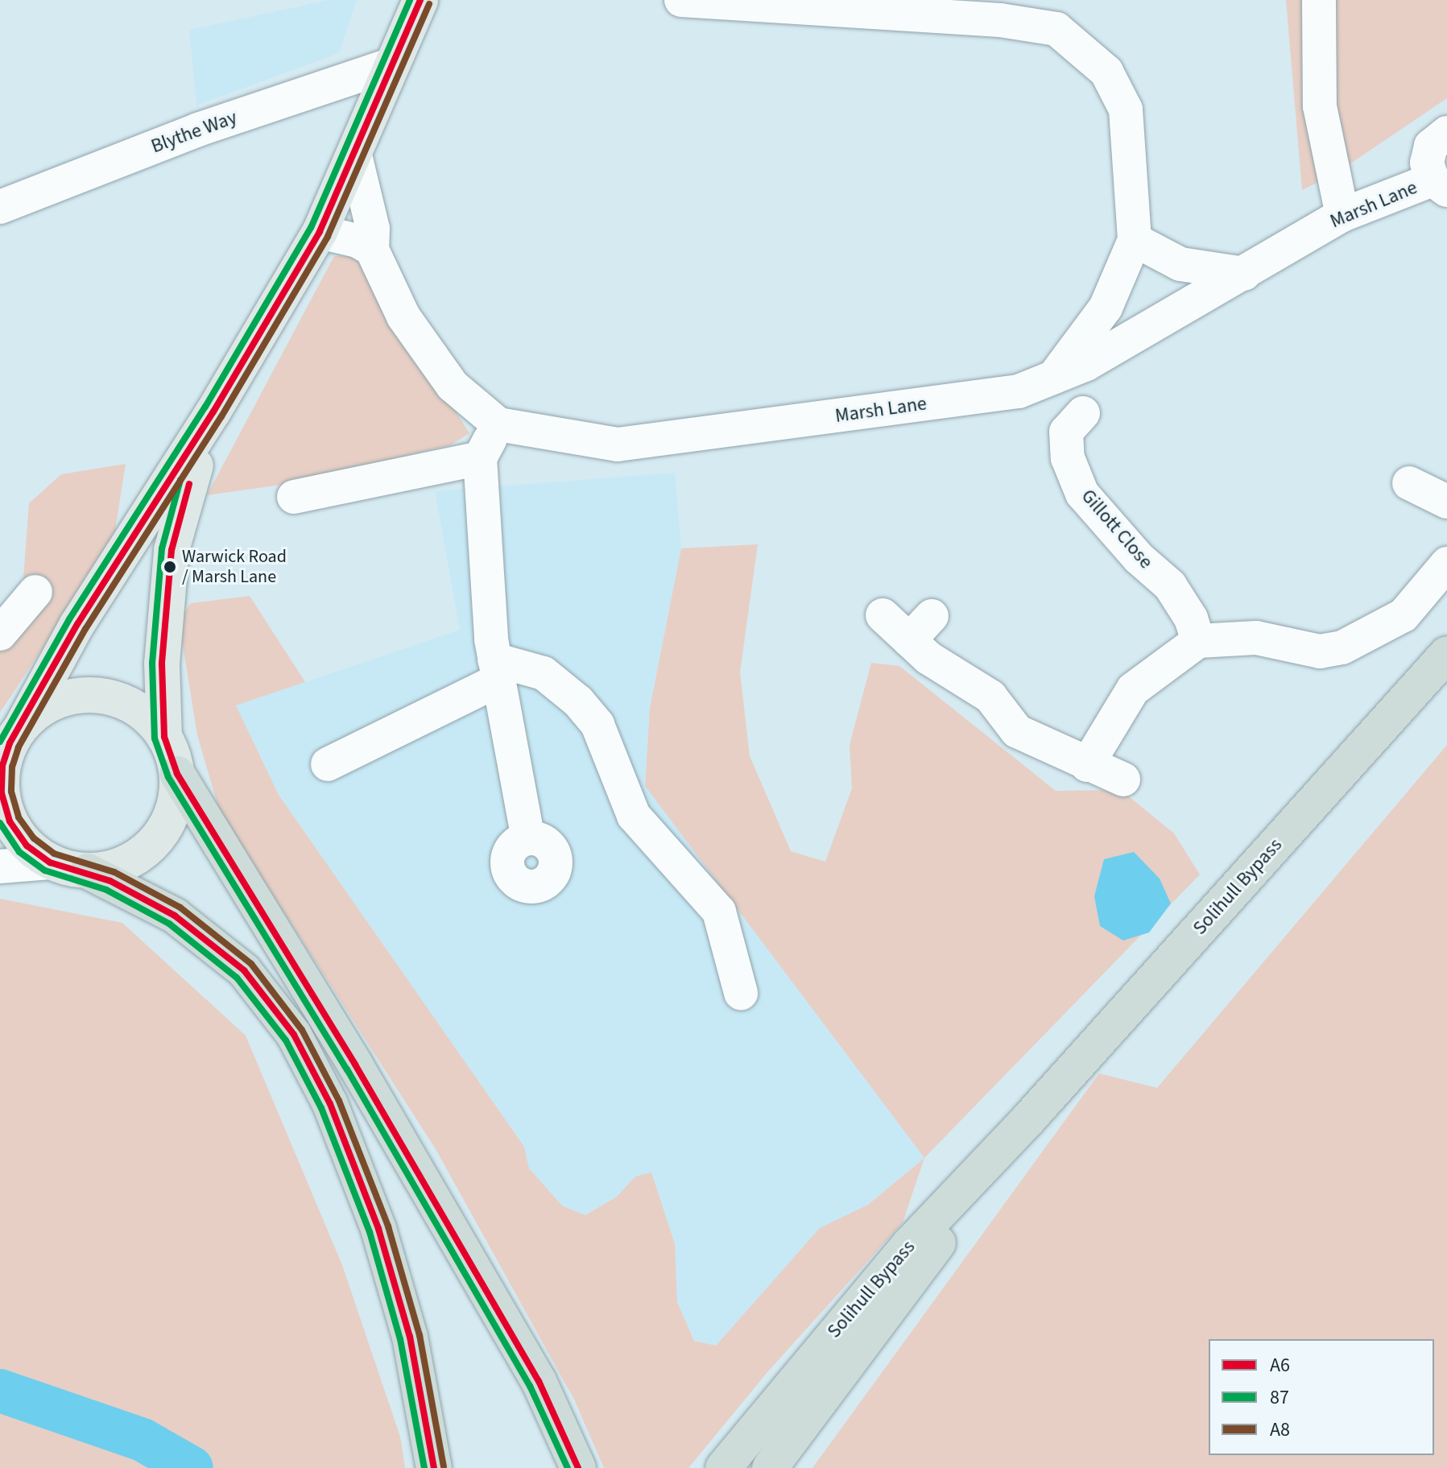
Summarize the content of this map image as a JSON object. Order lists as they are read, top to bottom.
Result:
{
  "streets": {
    "highway": ["Solihull Bypass"],
    "street": ["Blythe Way", "Marsh Lane", "Gillott Close"]
  },
  "places": ["Warwick Road / Marsh Lane"],
  "lines": ["transit line A6", "transit line 87", "transit line A8"],
  "legend": ["A6", "87", "A8"]
}
